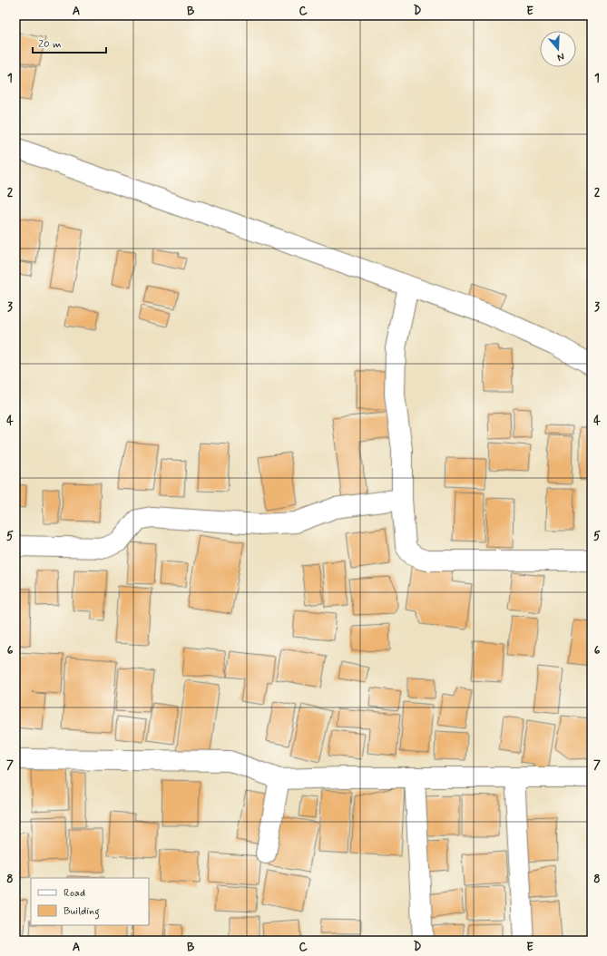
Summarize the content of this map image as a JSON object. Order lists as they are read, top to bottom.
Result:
{
  "legend": ["Road", "Building"],
  "scale_bar": "20 m",
  "north": "bottom",
  "grid": {
    "columns": [
      "A",
      "B",
      "C",
      "D",
      "E"
    ],
    "rows": [
      "1",
      "2",
      "3",
      "4",
      "5",
      "6",
      "7",
      "8"
    ]
  }
}
